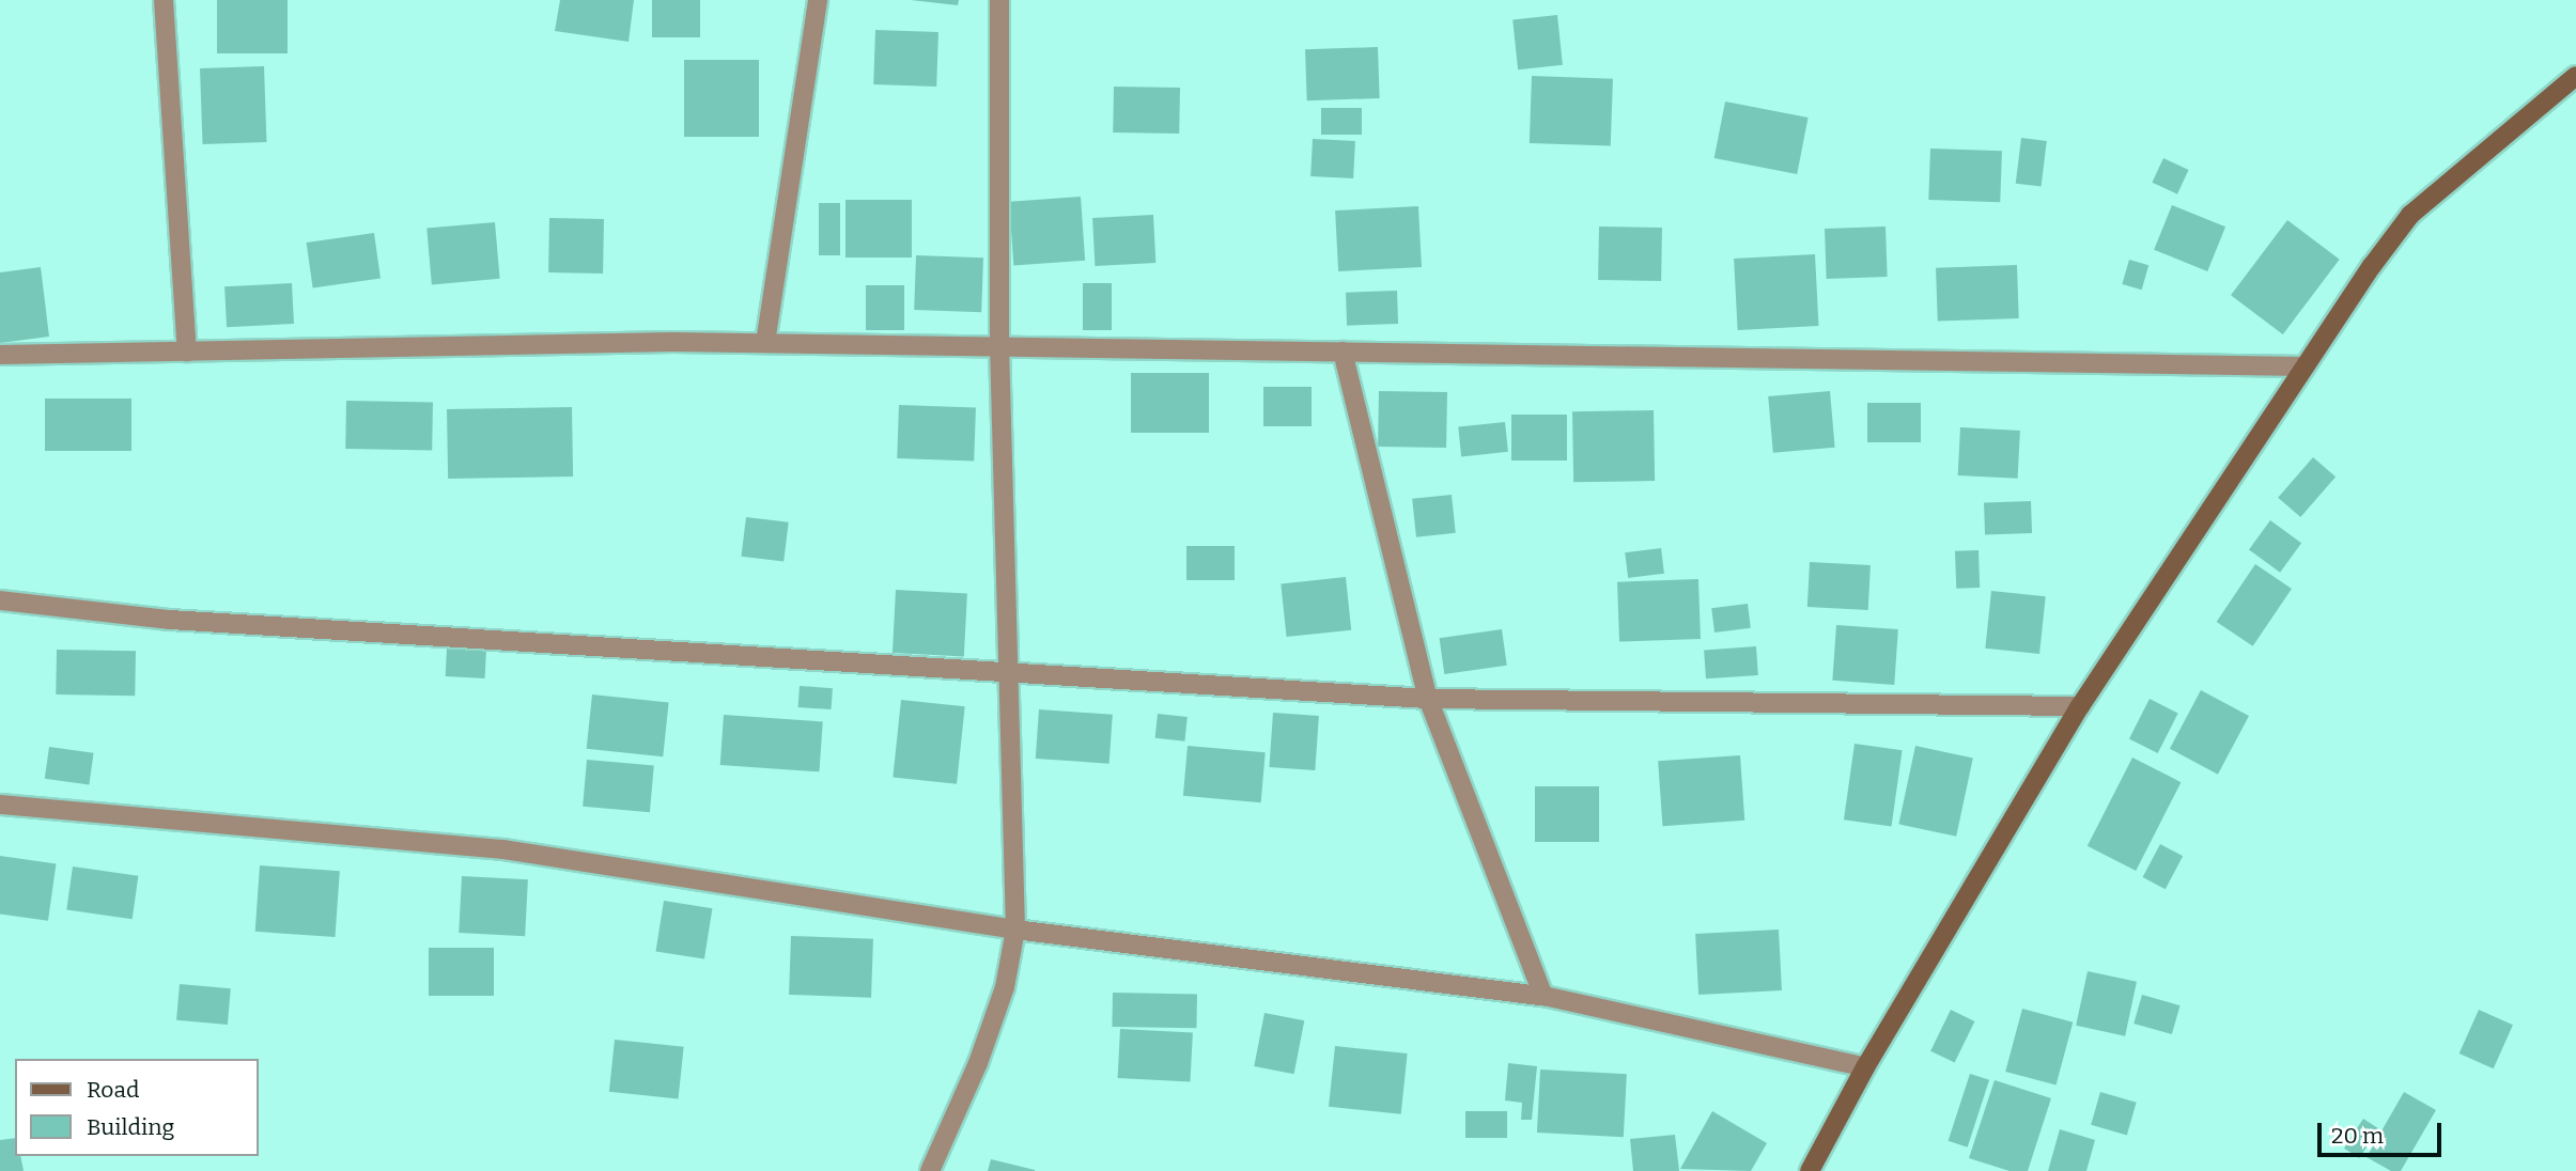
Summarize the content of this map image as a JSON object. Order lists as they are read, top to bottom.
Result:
{
  "legend": ["Road", "Building"],
  "scale_bar": "20 m"
}
